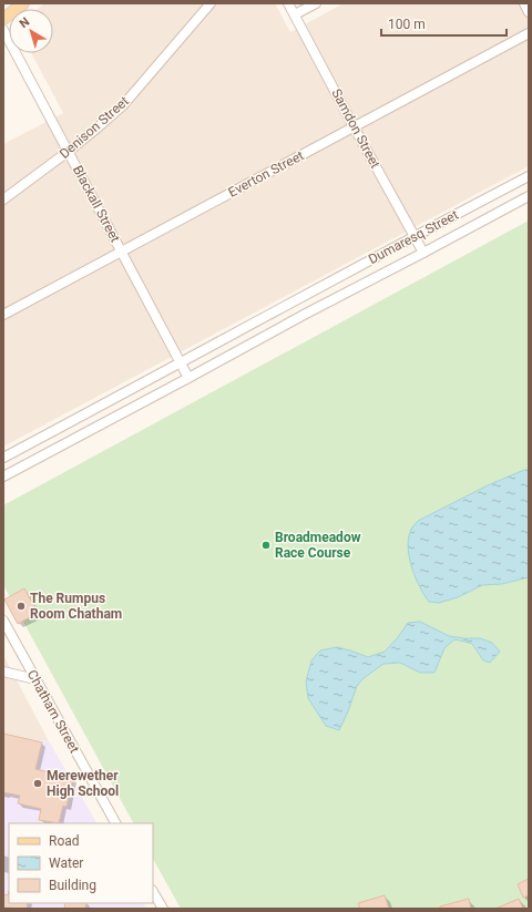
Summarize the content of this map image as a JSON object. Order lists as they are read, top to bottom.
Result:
{
  "streets": {
    "street": [
      "Denison Street",
      "Samdon Street",
      "Everton Street",
      "Blackall Street",
      "Dumaresq Street",
      "Chatham Street"
    ]
  },
  "crossings": [
    ["Denison Street", "Blackall Street"],
    ["Samdon Street", "Everton Street"],
    ["Samdon Street", "Dumaresq Street"],
    ["Everton Street", "Blackall Street"],
    ["Blackall Street", "Dumaresq Street"]
  ],
  "places": ["Broadmeadow Race Course", "The Rumpus Room Chatham", "Merewether High School"],
  "legend": ["Road", "Water", "Building"],
  "scale_bar": "100 m",
  "north": "top left"
}
